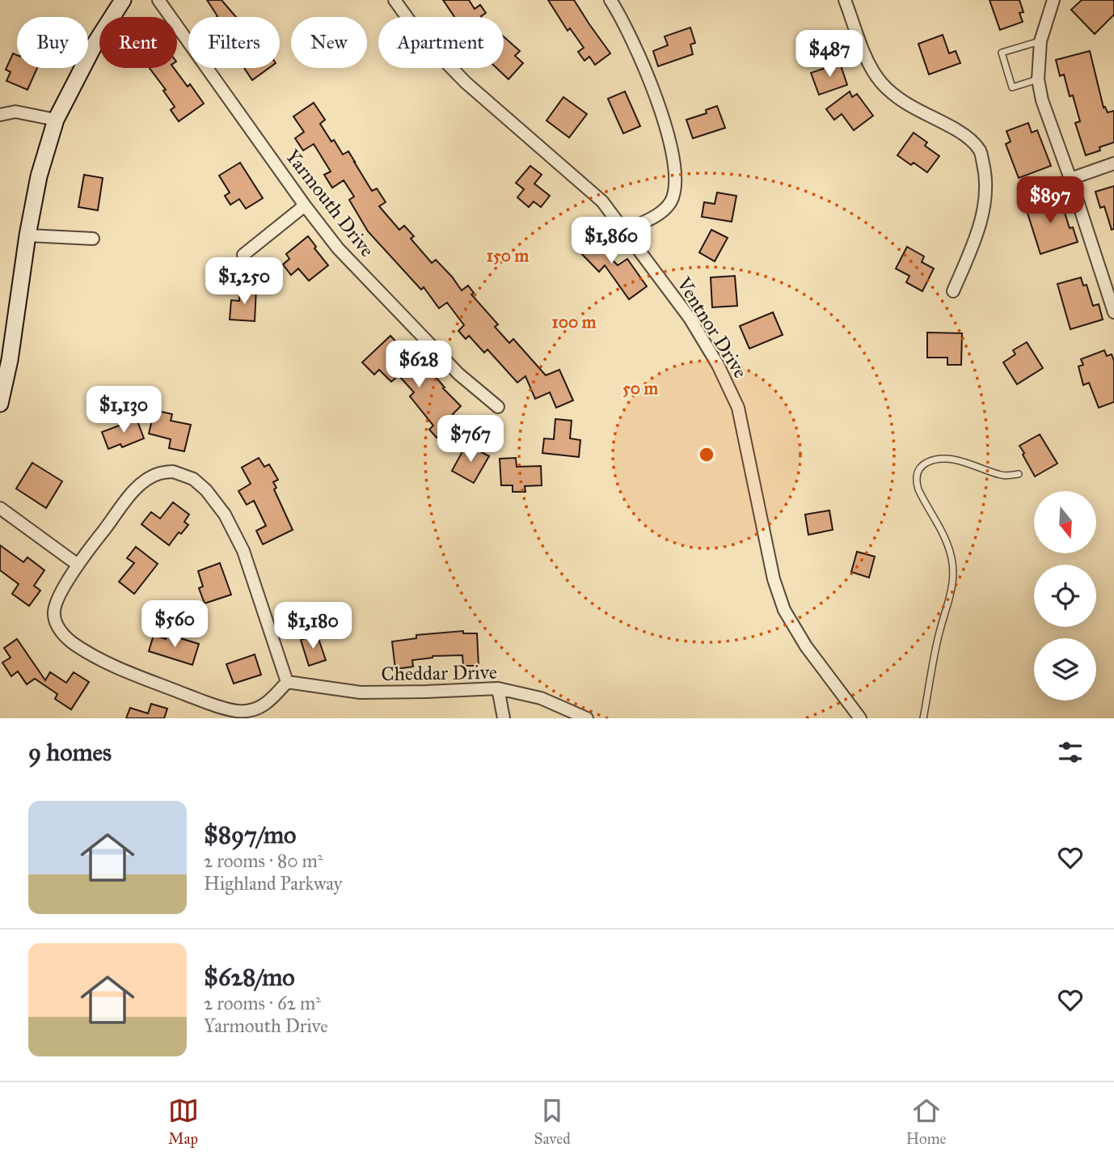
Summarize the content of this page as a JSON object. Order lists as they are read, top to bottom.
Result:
{
  "streets": {
    "street": ["Yarmouth Drive", "Ventnor Drive", "Cheddar Drive"]
  },
  "north": "bottom",
  "page": {
    "chip": [
      "Buy",
      "Rent",
      "Filters",
      "New",
      "Apartment"
    ],
    "price": [
      "$487",
      "$897",
      "$1,860",
      "$1,250",
      "$628",
      "$1,130",
      "$767",
      "$560",
      "$1,180"
    ],
    "heading": "9 homes",
    "list": [
      {
        "name": "$897/mo",
        "note": "2 rooms · 80 m² · Highland Parkway"
      },
      {
        "name": "$628/mo",
        "note": "2 rooms · 62 m² · Yarmouth Drive"
      }
    ],
    "tabs": ["Map", "Saved", "Home"]
  },
  "rings": ["150 m", "100 m", "50 m"]
}
